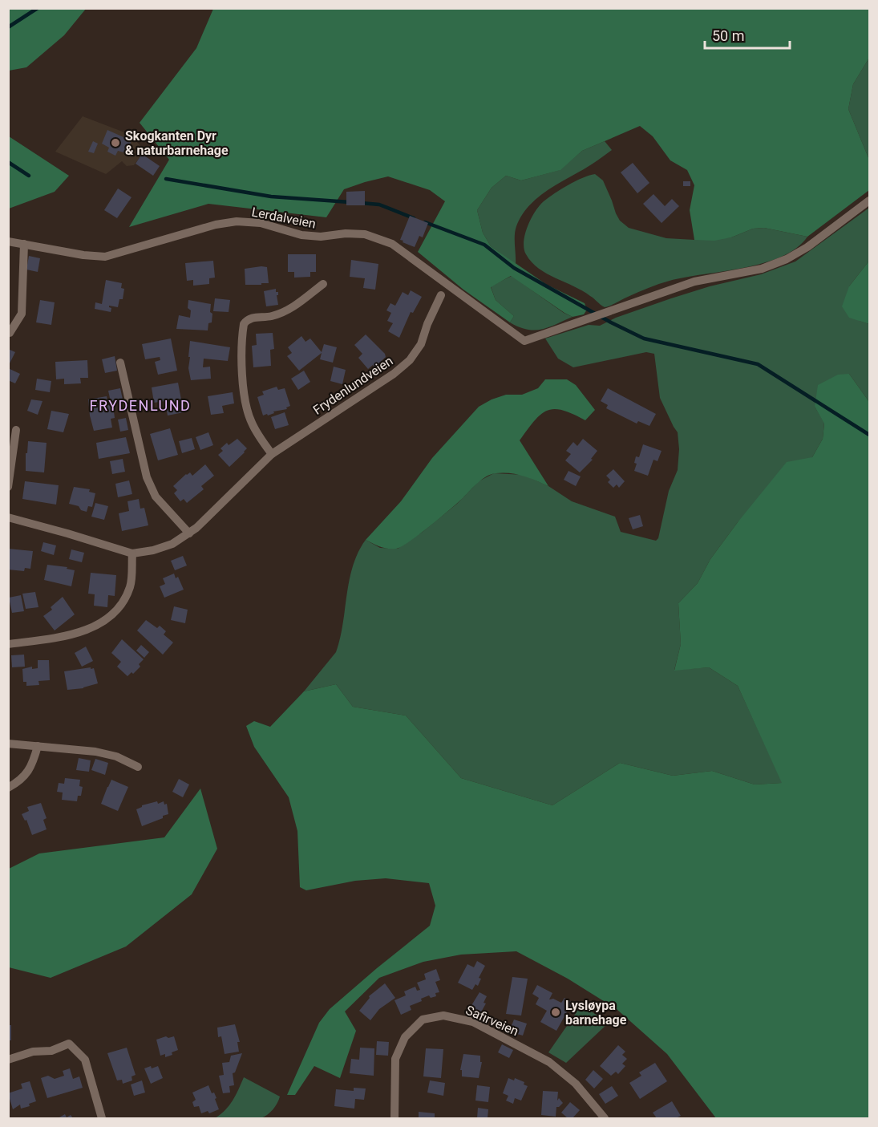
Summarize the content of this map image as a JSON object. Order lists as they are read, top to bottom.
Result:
{
  "streets": {
    "street": ["Lerdalveien", "Frydenlundveien", "Safirveien"]
  },
  "districts": ["FRYDENLUND"],
  "places": ["Skogkanten Dyr & naturbarnehage", "Lysløypa barnehage"],
  "scale_bar": "50 m"
}
